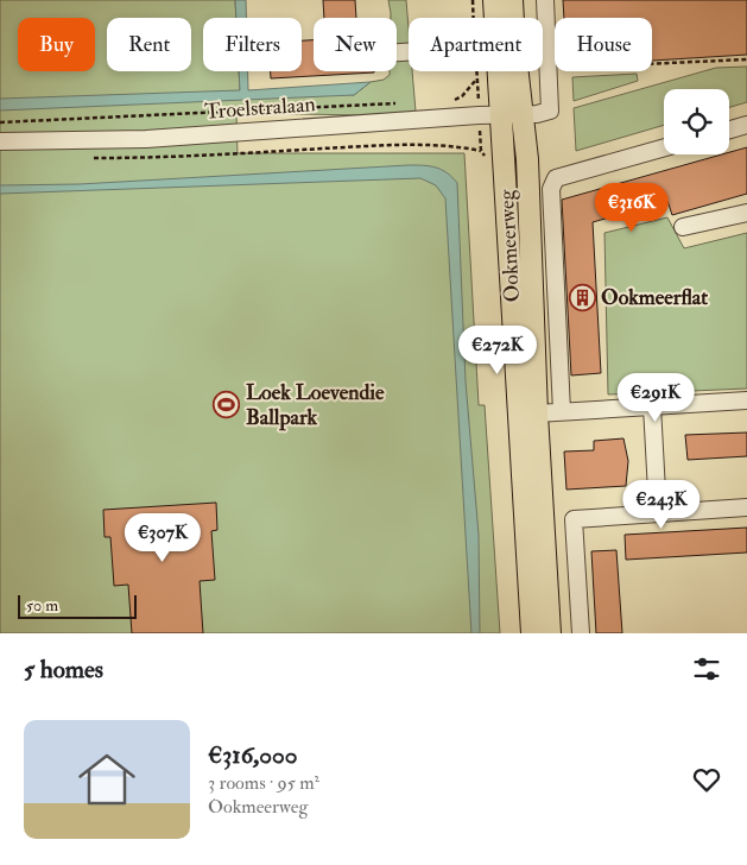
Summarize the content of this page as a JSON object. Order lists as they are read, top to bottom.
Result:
{
  "streets": {
    "main road": ["Ookmeerweg"],
    "street": ["Troelstralaan"]
  },
  "crossings": [
    ["Troelstralaan", "Ookmeerweg"]
  ],
  "places": {
    "building": ["Ookmeerflat"],
    "sports": ["Loek Loevendie Ballpark"]
  },
  "scale_bar": "50 m",
  "page": {
    "chip": [
      "Buy",
      "Rent",
      "Filters",
      "New",
      "Apartment",
      "House"
    ],
    "price": [
      "€316K",
      "€272K",
      "€291K",
      "€243K",
      "€307K"
    ],
    "scale": "50 m",
    "heading": "5 homes",
    "list": [
      {
        "name": "€316,000",
        "note": "3 rooms · 95 m² · Ookmeerweg"
      }
    ]
  }
}
